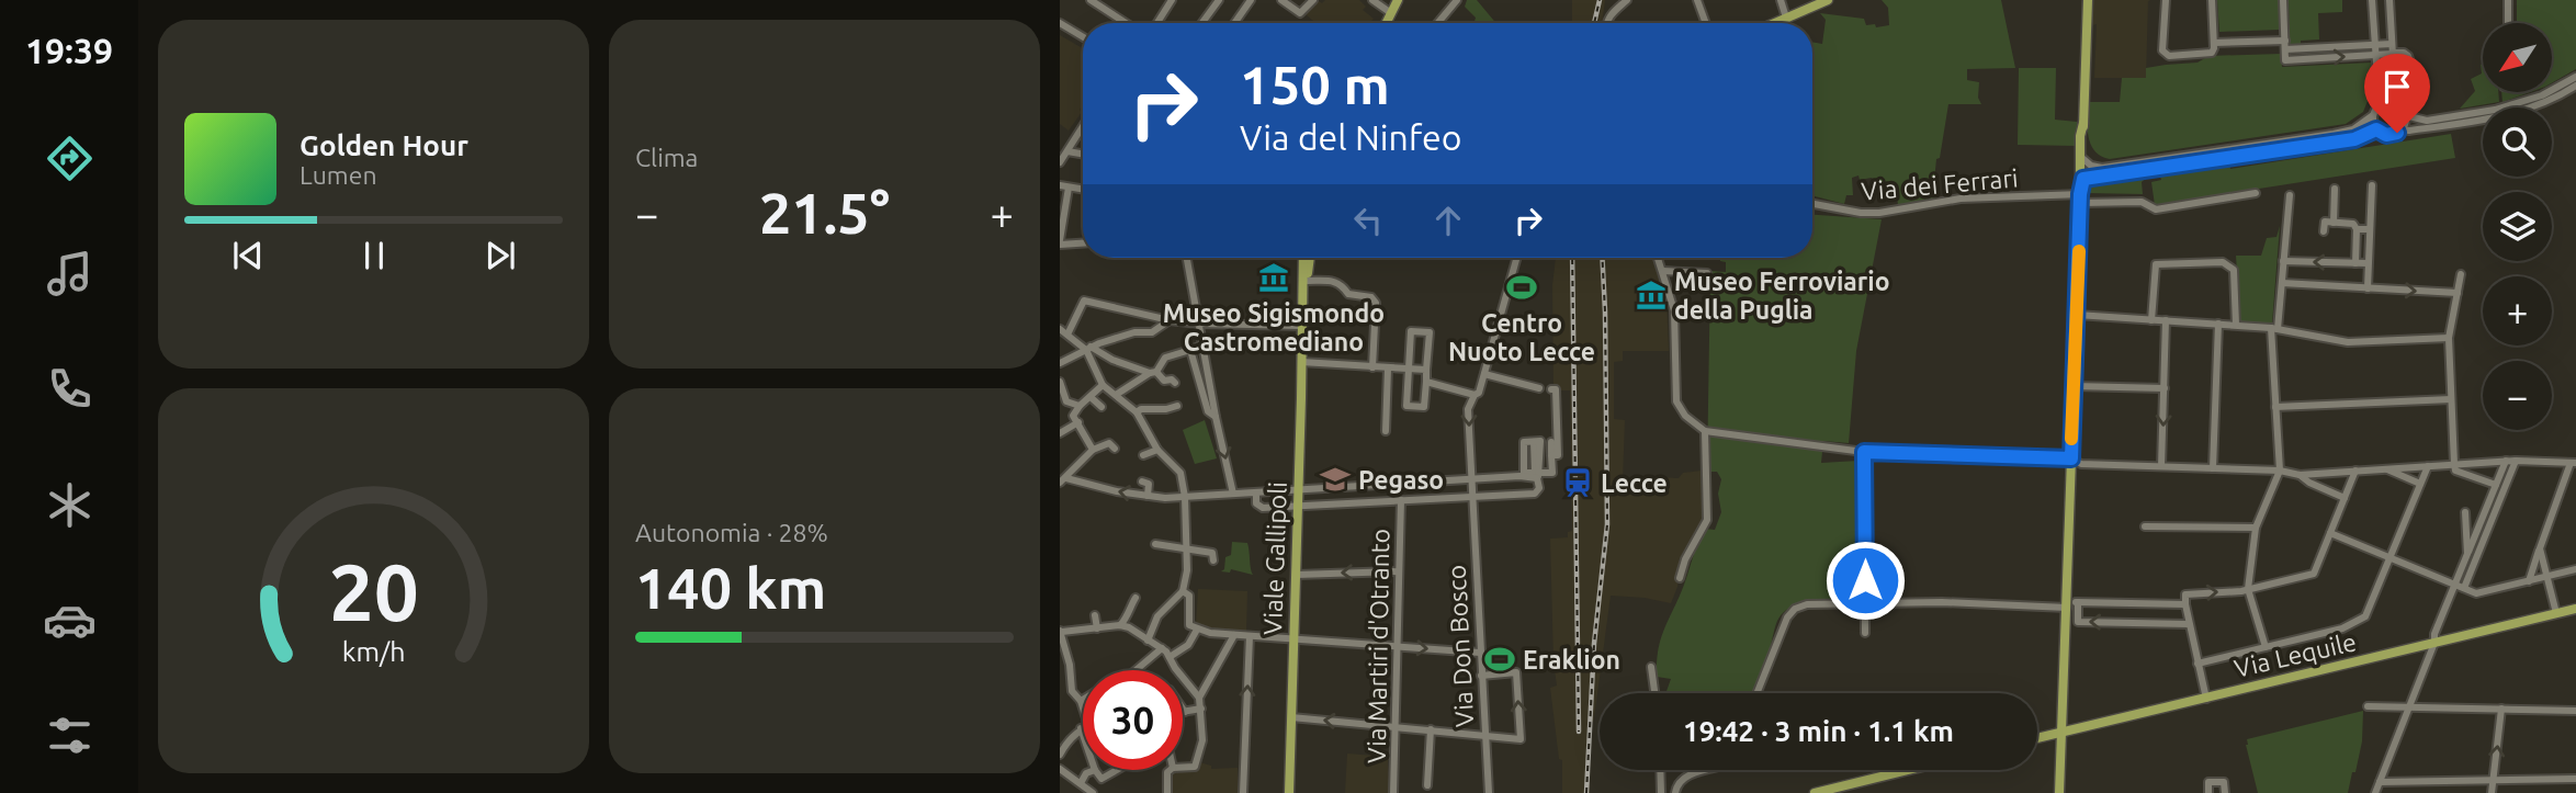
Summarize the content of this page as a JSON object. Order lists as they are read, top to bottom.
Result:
{
  "streets": {
    "main road": ["Viale Gallipoli", "Via Lequile"],
    "street": ["Via dei Ferrari", "Via Martiri d'Otranto", "Via Don Bosco"]
  },
  "places": {
    "museum": ["Museo Sigismondo Castromediano", "Museo Ferroviario della Puglia"],
    "sports": ["Centro Nuoto Lecce", "Eraklion"],
    "school or university": ["Pegaso"],
    "station": ["Lecce"]
  },
  "north": "bottom left",
  "page": {
    "tabs": "19:39",
    "tile": [
      "Clima",
      ["Autonomia · 28%", "140 km"]
    ],
    "map_buttons": ["+", "−"],
    "turn": ["150 m", "Via del Ninfeo"],
    "song": ["Golden Hour", "Lumen"],
    "heat": ["−", "21.5°", "+"],
    "limit": "30",
    "trip": "19:42 · 3 min · 1.1 km",
    "gauge": ["20", "km/h"]
  }
}
